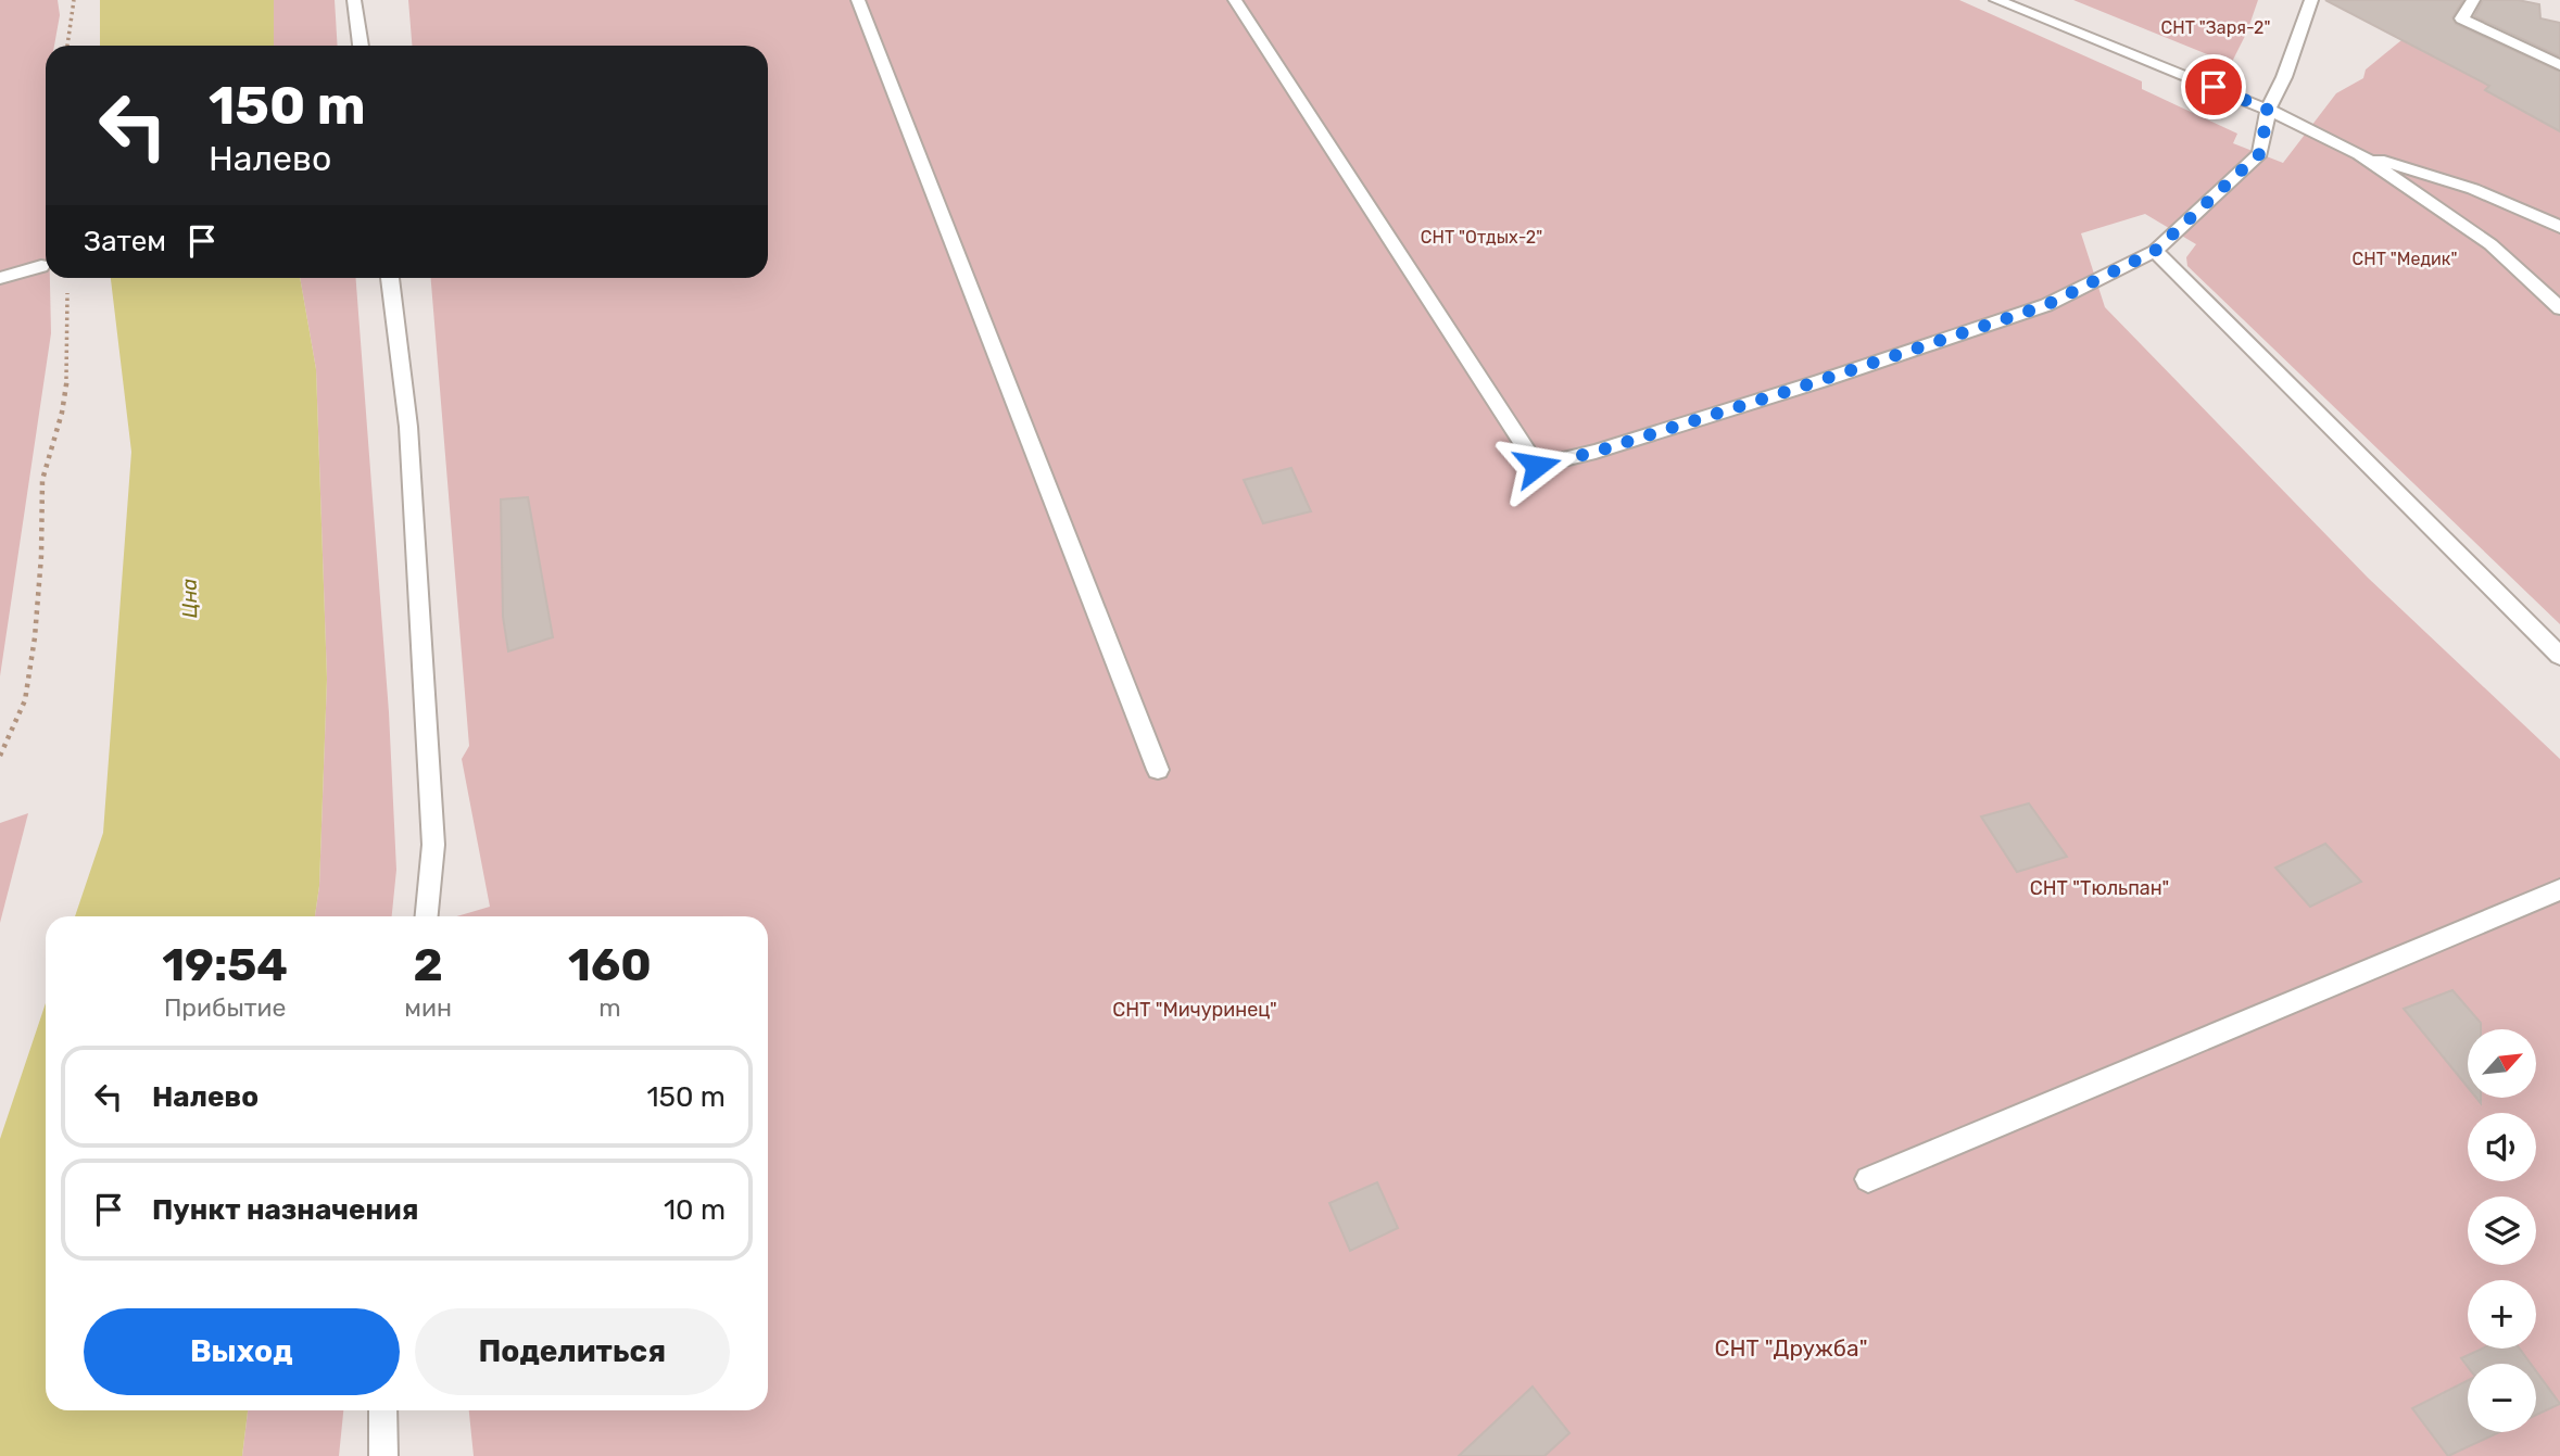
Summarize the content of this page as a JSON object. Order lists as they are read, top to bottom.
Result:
{
  "water": ["Цна"],
  "parks": [
    "СНТ \"Заря-2\"",
    "СНТ \"Отдых-2\"",
    "СНТ \"Медик\"",
    "СНТ \"Тюльпан\"",
    "СНТ \"Мичуринец\"",
    "СНТ \"Дружба\""
  ],
  "north": "top right",
  "page": {
    "turn": ["150 m", "Налево"],
    "then": "Затем",
    "eta": [
      "19:54",
      "Прибытие",
      "2",
      "мин",
      "160",
      "m"
    ],
    "map_buttons": ["+", "−"],
    "list": [
      {
        "name": "Налево",
        "value": "150 m"
      },
      {
        "name": "Пункт назначения",
        "value": "10 m"
      }
    ],
    "buttons": ["Выход", "Поделиться"]
  }
}
